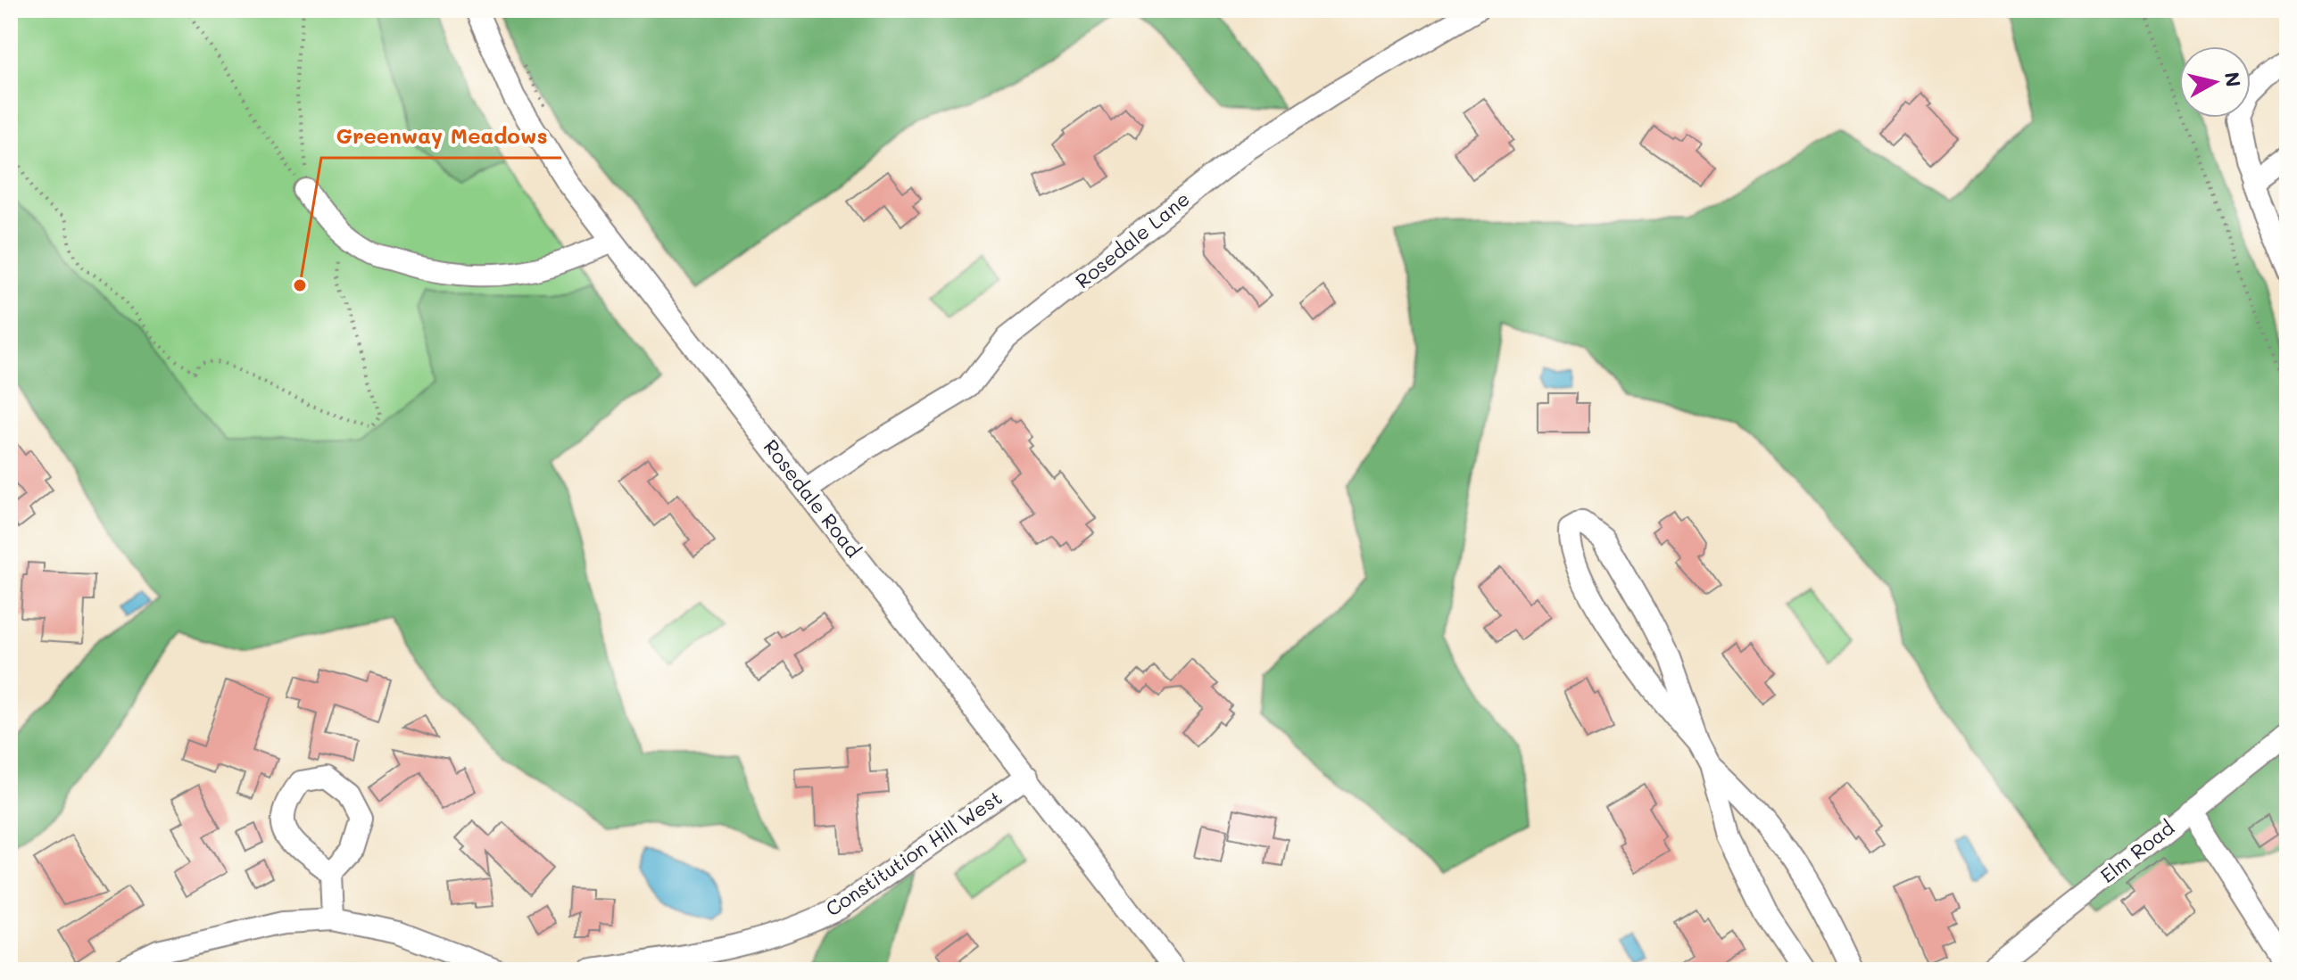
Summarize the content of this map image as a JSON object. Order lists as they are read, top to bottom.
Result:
{
  "streets": {
    "street": [
      "Rosedale Lane",
      "Rosedale Road",
      "Elm Road",
      "Constitution Hill West"
    ]
  },
  "crossings": [
    ["Rosedale Lane", "Rosedale Road"],
    ["Rosedale Road", "Constitution Hill West"]
  ],
  "places": ["Greenway Meadows"],
  "north": "right"
}
